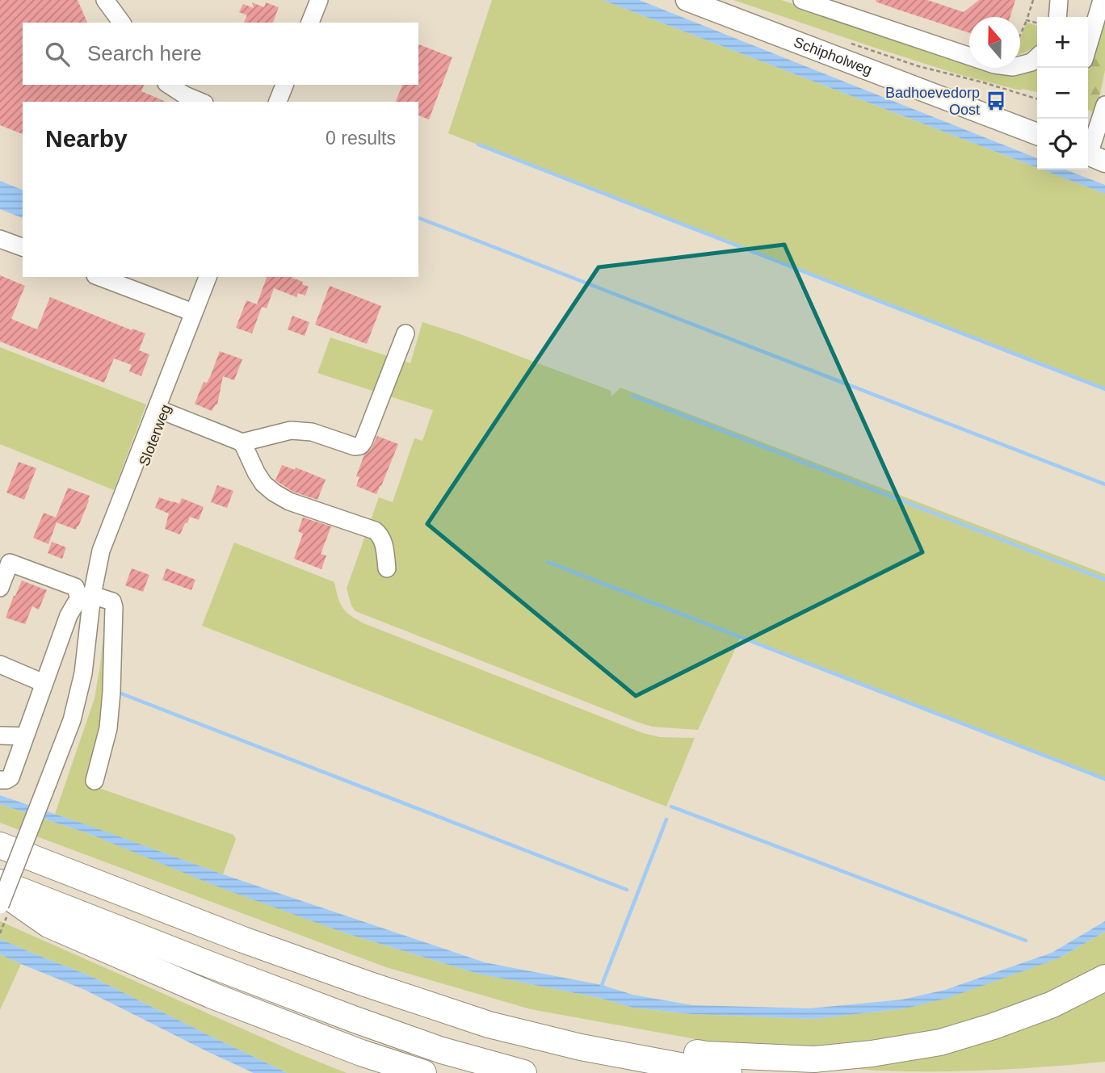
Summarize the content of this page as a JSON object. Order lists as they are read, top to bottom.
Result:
{
  "streets": {
    "main road": ["Schipholweg"],
    "street": ["Sloterweg"]
  },
  "places": {
    "bus stop": ["Badhoevedorp Oost"]
  },
  "north": "top",
  "page": {
    "map_buttons": ["+", "−"],
    "search": "Search here",
    "heading": ["Nearby", "0 results"]
  }
}
